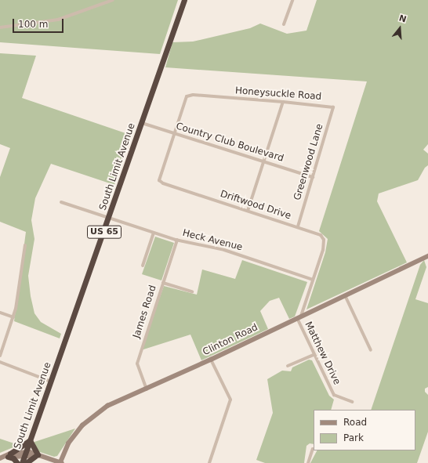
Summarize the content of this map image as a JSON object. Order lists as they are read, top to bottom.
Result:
{
  "streets": {
    "highway": ["South Limit Avenue", "US 65"],
    "street": [
      "Honeysuckle Road",
      "Country Club Boulevard",
      "Greenwood Lane",
      "Driftwood Drive",
      "Heck Avenue",
      "James Road",
      "Clinton Road",
      "Matthew Drive"
    ]
  },
  "crossings": [
    ["Honeysuckle Road", "Country Club Boulevard"],
    ["Honeysuckle Road", "Greenwood Lane"],
    ["Honeysuckle Road", "Driftwood Drive"],
    ["Country Club Boulevard", "Greenwood Lane"],
    ["Country Club Boulevard", "South Limit Avenue"],
    ["Country Club Boulevard", "Driftwood Drive"],
    ["Greenwood Lane", "Driftwood Drive"],
    ["South Limit Avenue", "Heck Avenue"],
    ["Driftwood Drive", "Heck Avenue"],
    ["Heck Avenue", "James Road"],
    ["James Road", "Clinton Road"],
    ["Clinton Road", "Matthew Drive"]
  ],
  "legend": ["Road", "Park"],
  "scale_bar": "100 m",
  "north": "top"
}
